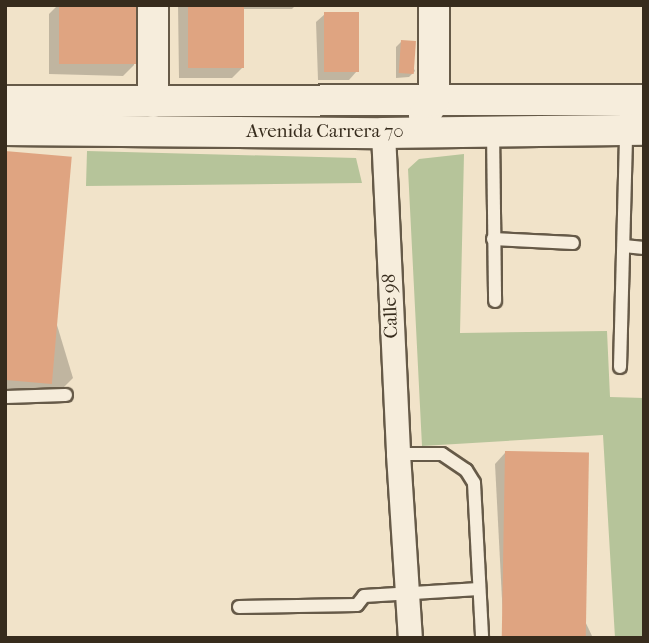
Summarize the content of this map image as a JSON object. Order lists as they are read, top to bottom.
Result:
{
  "streets": {
    "street": ["Avenida Carrera 70", "Calle 98"]
  },
  "crossings": [
    ["Avenida Carrera 70", "Calle 98"]
  ]
}
